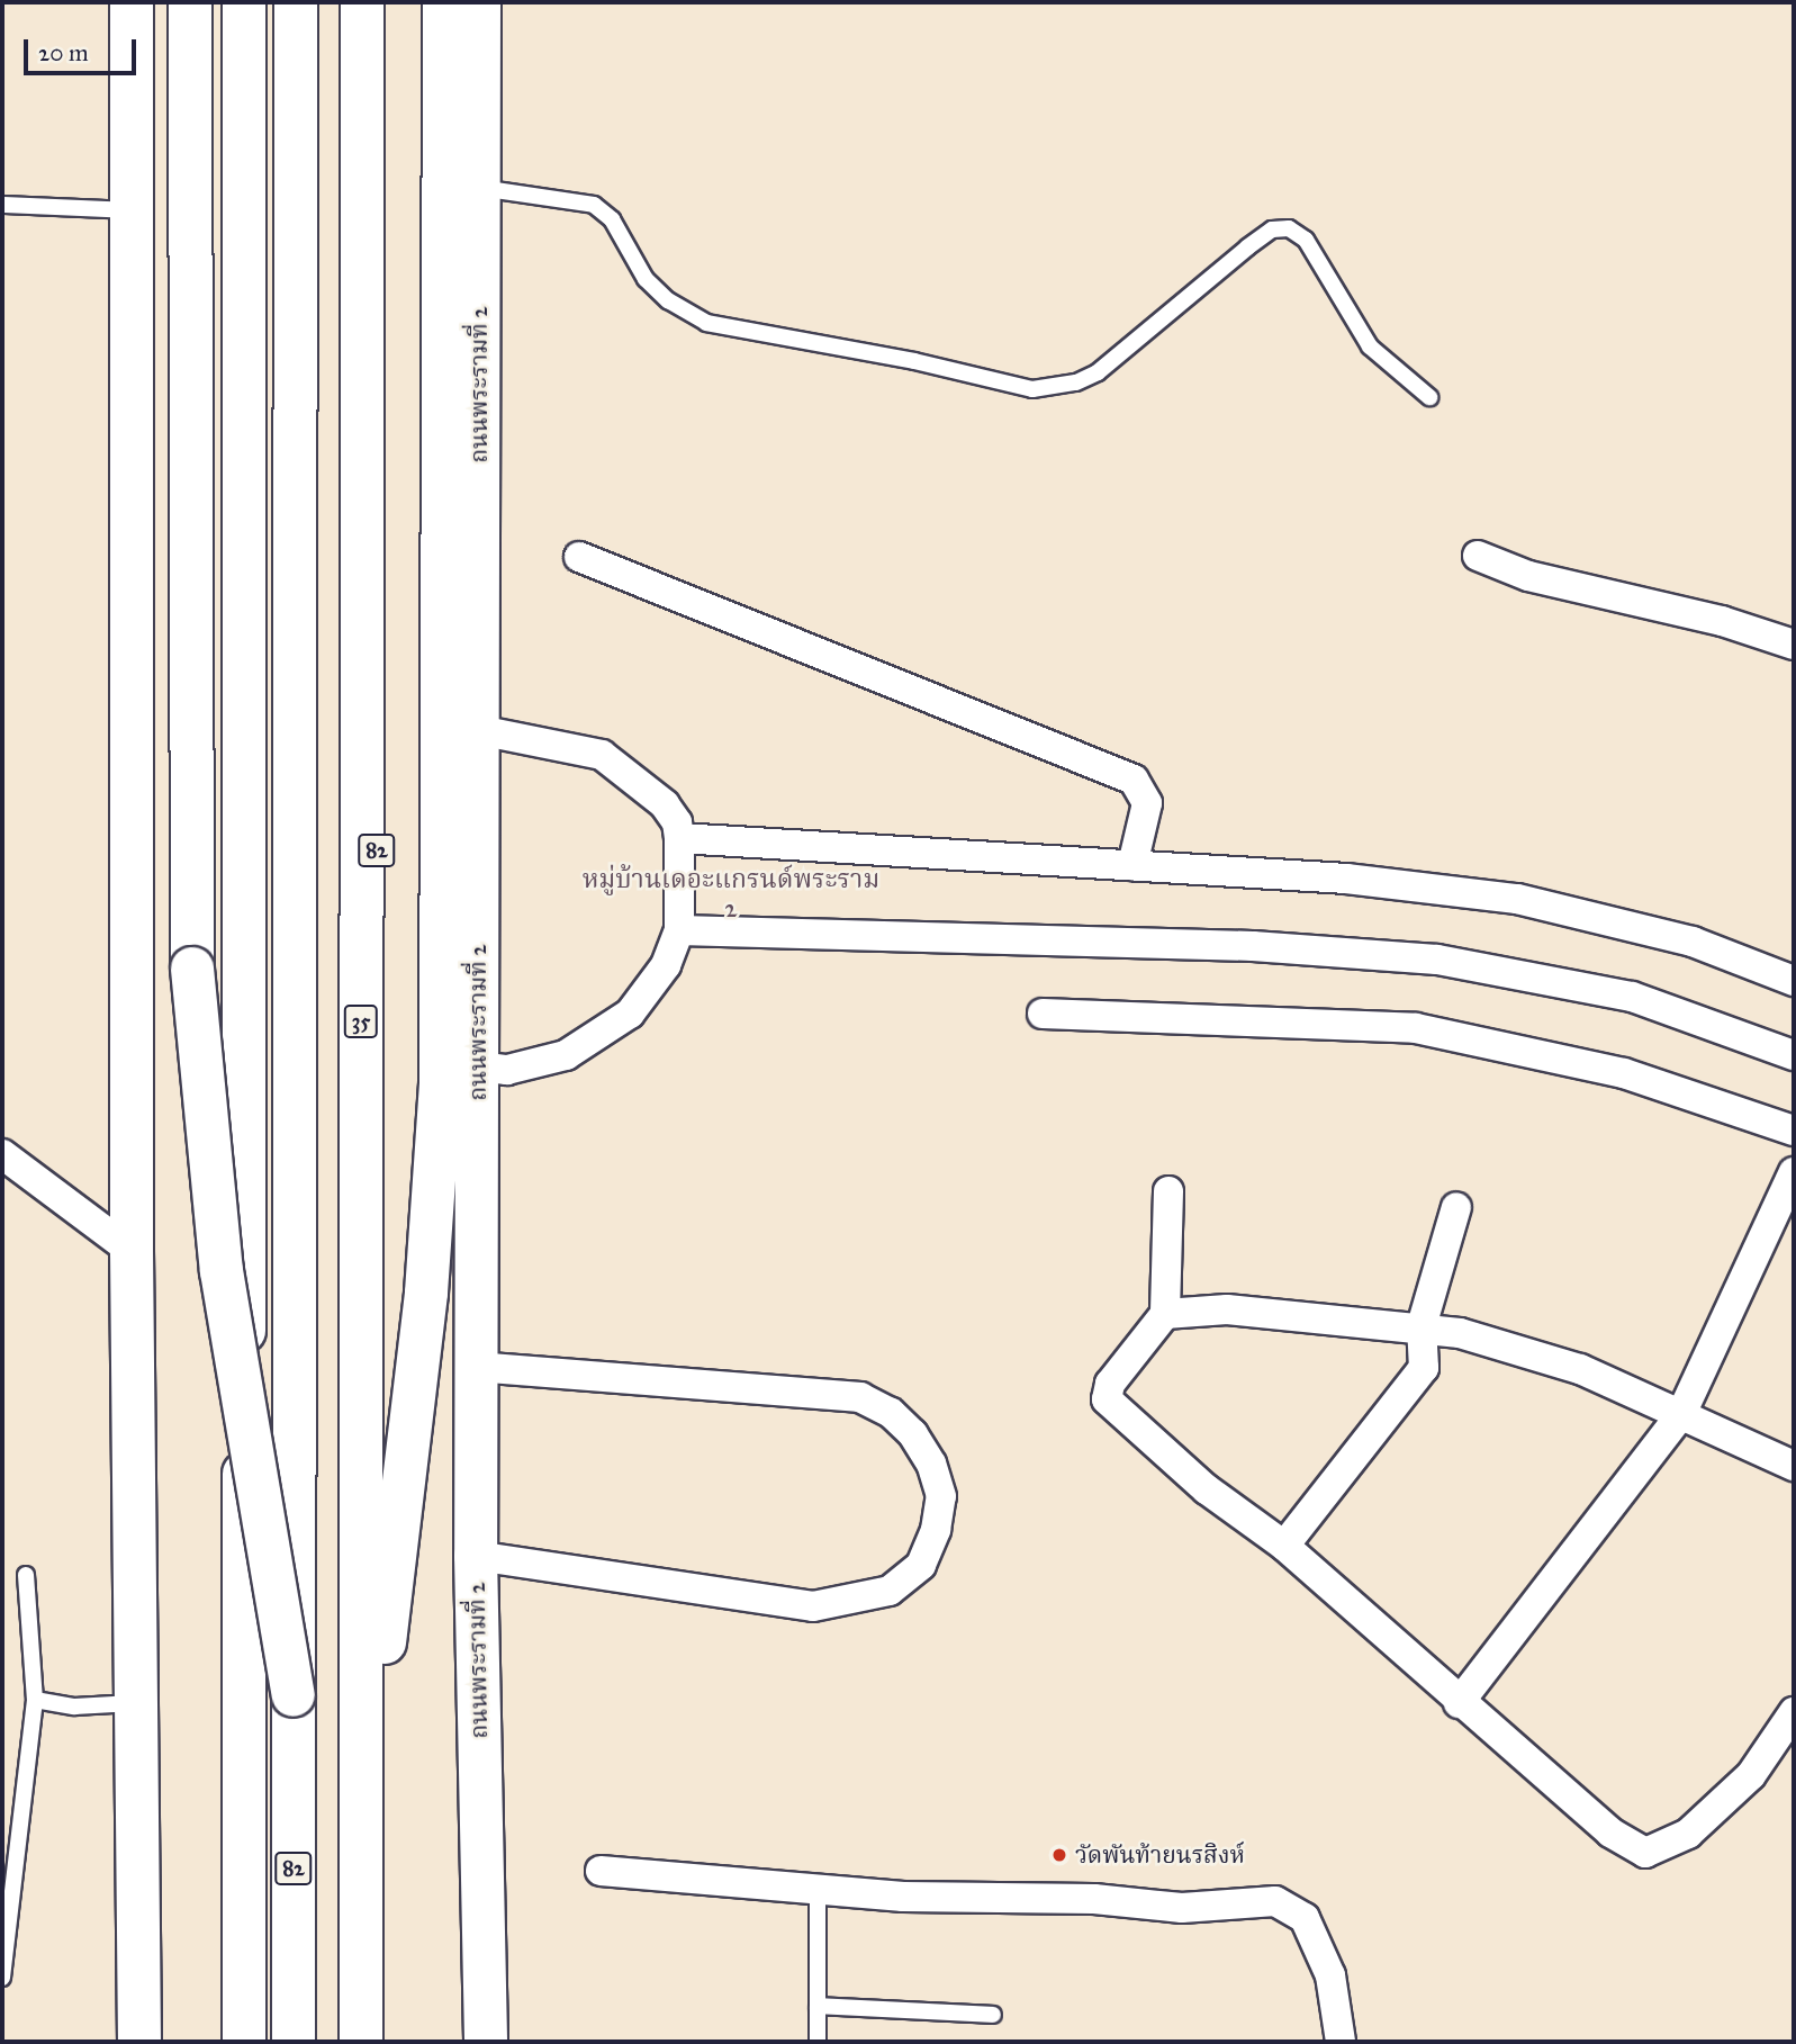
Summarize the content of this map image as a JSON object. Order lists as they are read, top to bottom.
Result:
{
  "streets": {
    "main road": ["ถนนพระรามที่ 2", "82", "35"]
  },
  "districts": ["หมู่บ้านเดอะแกรนด์พระราม 2"],
  "places": ["วัดพันท้ายนรสิงห์"],
  "scale_bar": "20 m"
}
